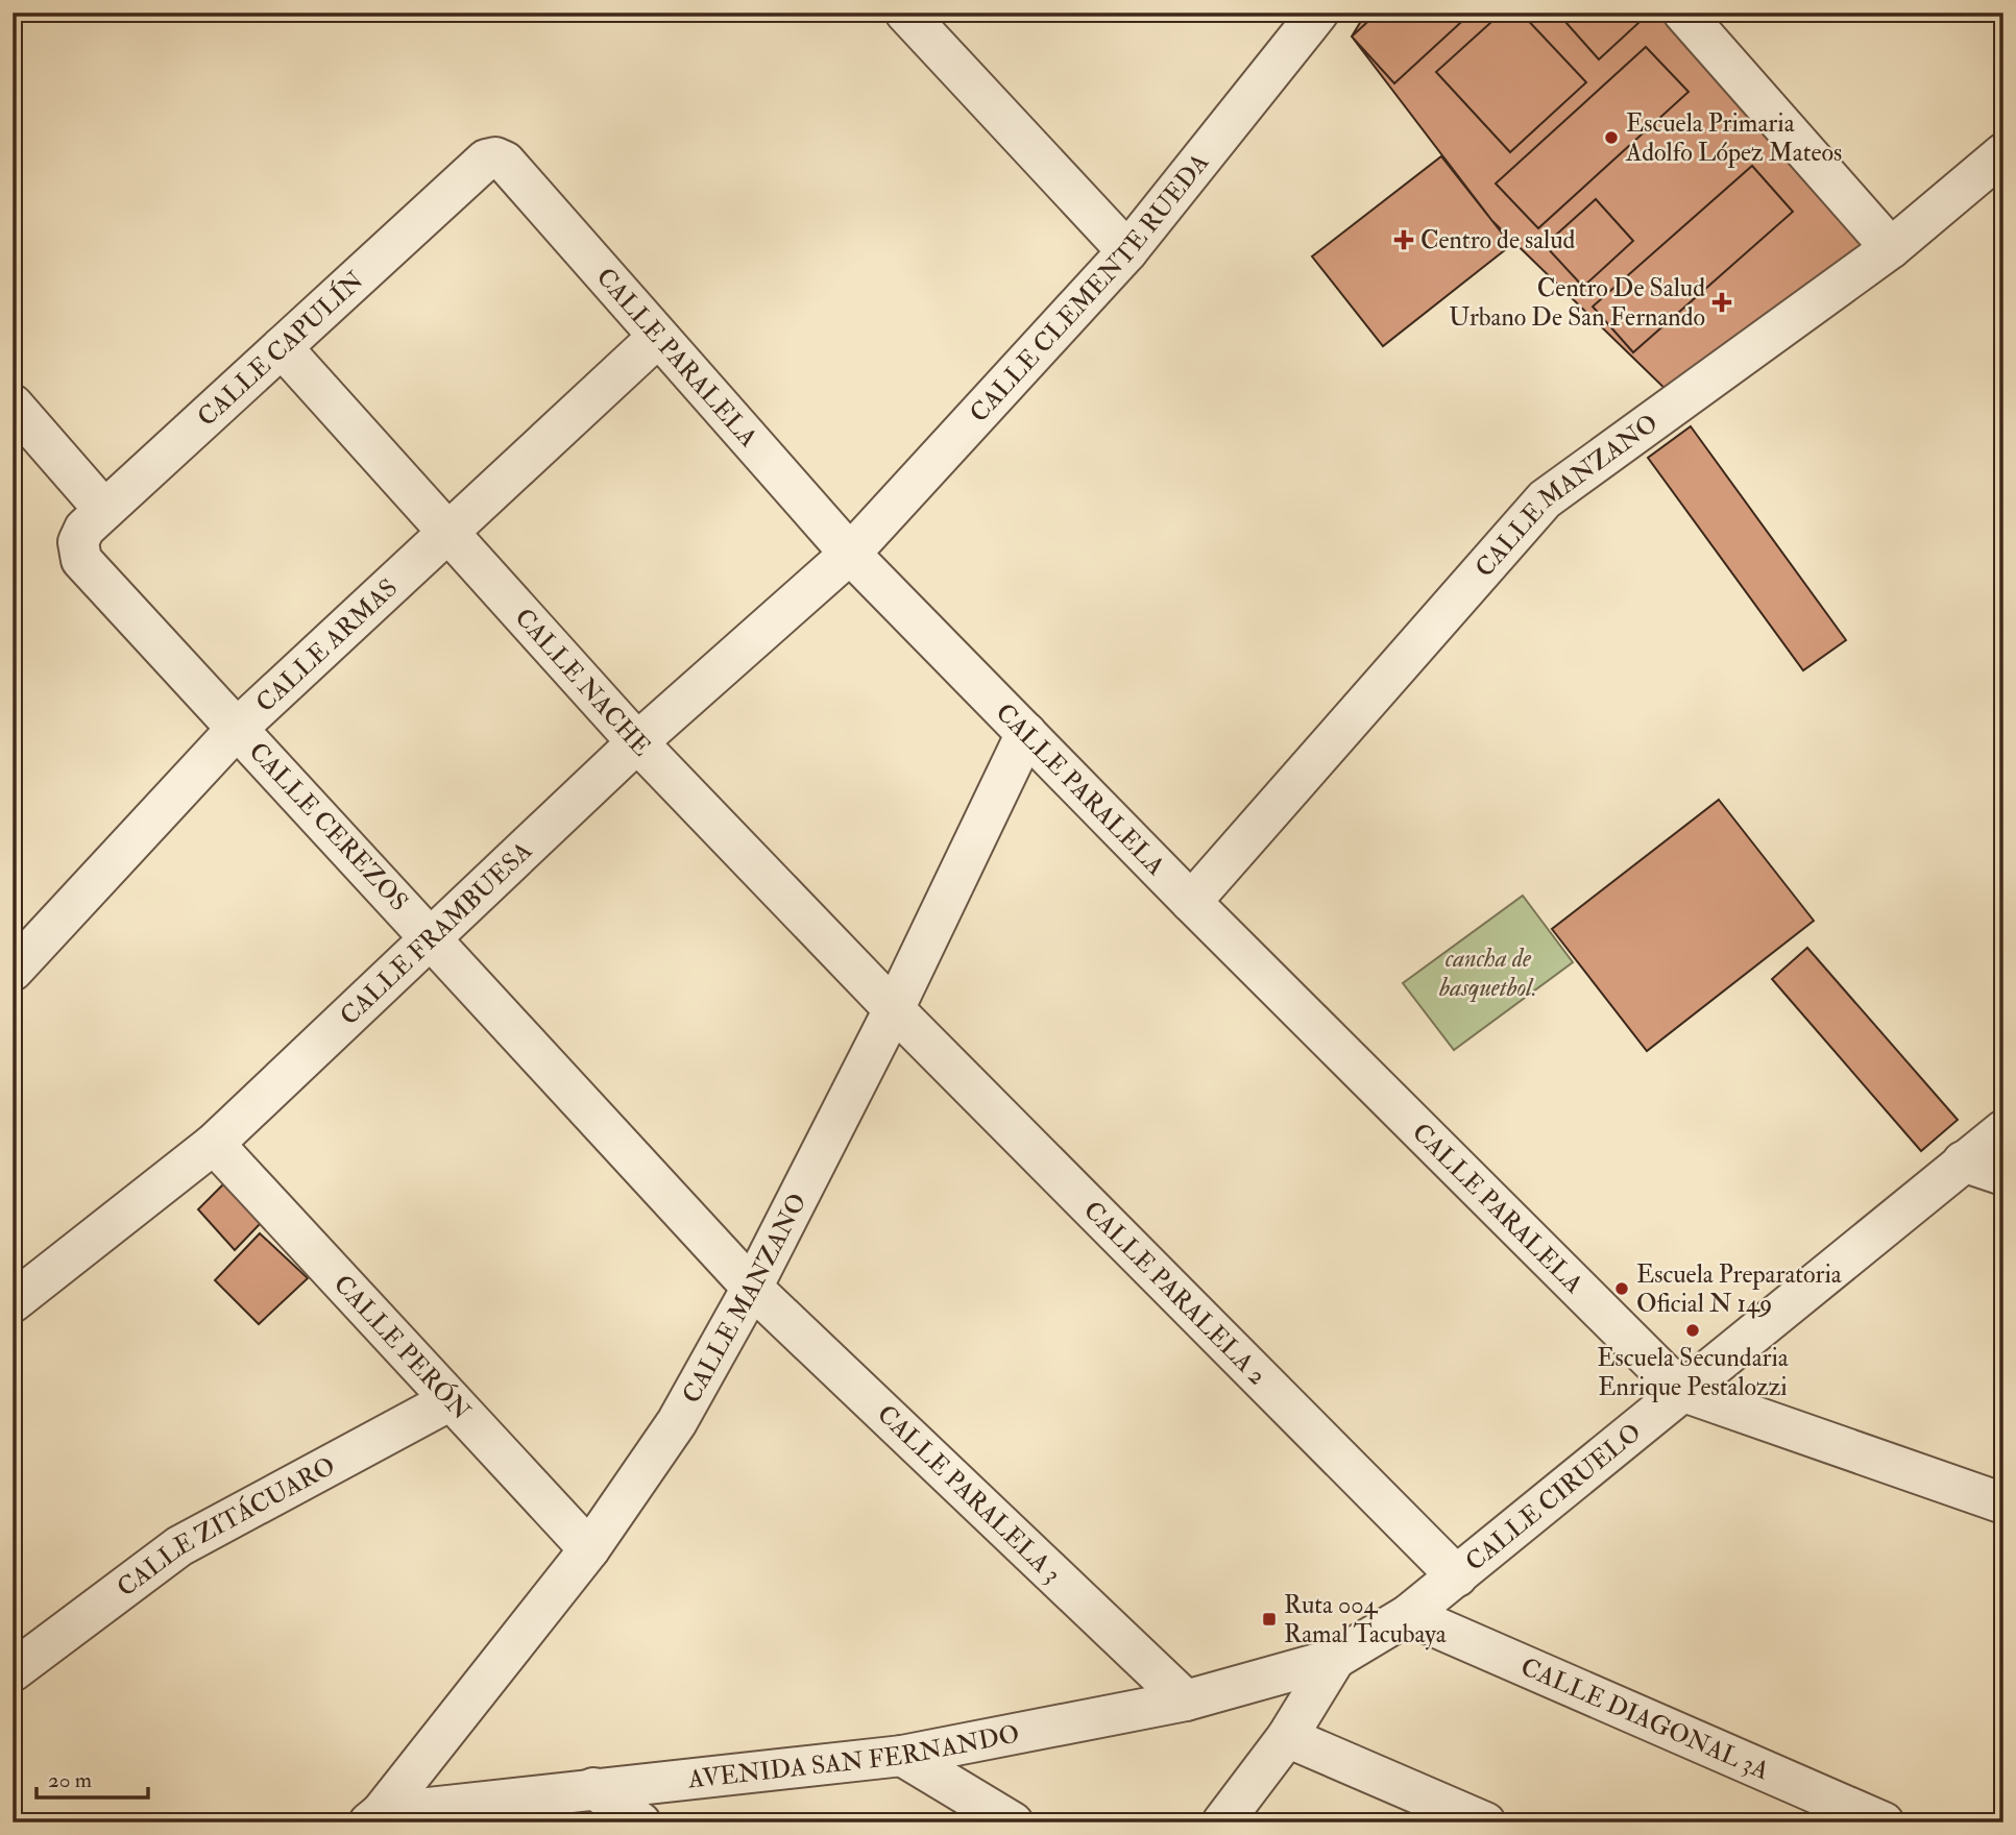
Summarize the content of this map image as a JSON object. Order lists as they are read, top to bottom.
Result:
{
  "streets": {
    "street": [
      "CALLE CLEMENTE RUEDA",
      "CALLE CAPULÍN",
      "CALLE PARALELA",
      "CALLE MANZANO",
      "CALLE ARMAS",
      "CALLE NACHE",
      "CALLE CEREZOS",
      "CALLE FRAMBUESA",
      "CALLE PARALELA 2",
      "CALLE PERÓN",
      "CALLE PARALELA 3",
      "CALLE CIRUELO",
      "CALLE ZITÁCUARO",
      "CALLE DIAGONAL 3A",
      "AVENIDA SAN FERNANDO"
    ]
  },
  "crossings": [
    ["CALLE CLEMENTE RUEDA", "CALLE PARALELA"],
    ["CALLE CLEMENTE RUEDA", "CALLE FRAMBUESA"],
    ["CALLE CAPULÍN", "CALLE PARALELA"],
    ["CALLE CAPULÍN", "CALLE NACHE"],
    ["CALLE CAPULÍN", "CALLE CEREZOS"],
    ["CALLE PARALELA", "CALLE MANZANO"],
    ["CALLE PARALELA", "CALLE ARMAS"],
    ["CALLE PARALELA", "CALLE FRAMBUESA"],
    ["CALLE PARALELA", "CALLE CIRUELO"],
    ["CALLE MANZANO", "CALLE NACHE"],
    ["CALLE MANZANO", "CALLE CEREZOS"],
    ["CALLE MANZANO", "CALLE PARALELA 2"],
    ["CALLE MANZANO", "CALLE PERÓN"],
    ["CALLE MANZANO", "CALLE PARALELA 3"],
    ["CALLE MANZANO", "AVENIDA SAN FERNANDO"],
    ["CALLE ARMAS", "CALLE NACHE"],
    ["CALLE ARMAS", "CALLE CEREZOS"],
    ["CALLE NACHE", "CALLE FRAMBUESA"],
    ["CALLE NACHE", "CALLE PARALELA 2"],
    ["CALLE CEREZOS", "CALLE FRAMBUESA"],
    ["CALLE CEREZOS", "CALLE PARALELA 3"],
    ["CALLE FRAMBUESA", "CALLE PERÓN"],
    ["CALLE PARALELA 2", "CALLE CIRUELO"],
    ["CALLE PERÓN", "CALLE ZITÁCUARO"],
    ["CALLE PARALELA 3", "AVENIDA SAN FERNANDO"],
    ["CALLE CIRUELO", "CALLE DIAGONAL 3A"],
    ["CALLE CIRUELO", "AVENIDA SAN FERNANDO"]
  ],
  "parks": ["cancha de basquetbol."],
  "places": {
    "other": ["Escuela Primaria Adolfo López Mateos", "Escuela Preparatoria Oficial N 149", "Escuela Secundaria Enrique Pestalozzi"],
    "health": ["Centro de salud", "Centro De Salud Urbano De San Fernando"],
    "transit": ["Ruta 004 Ramal Tacubaya"]
  },
  "scale_bar": "20 m"
}
